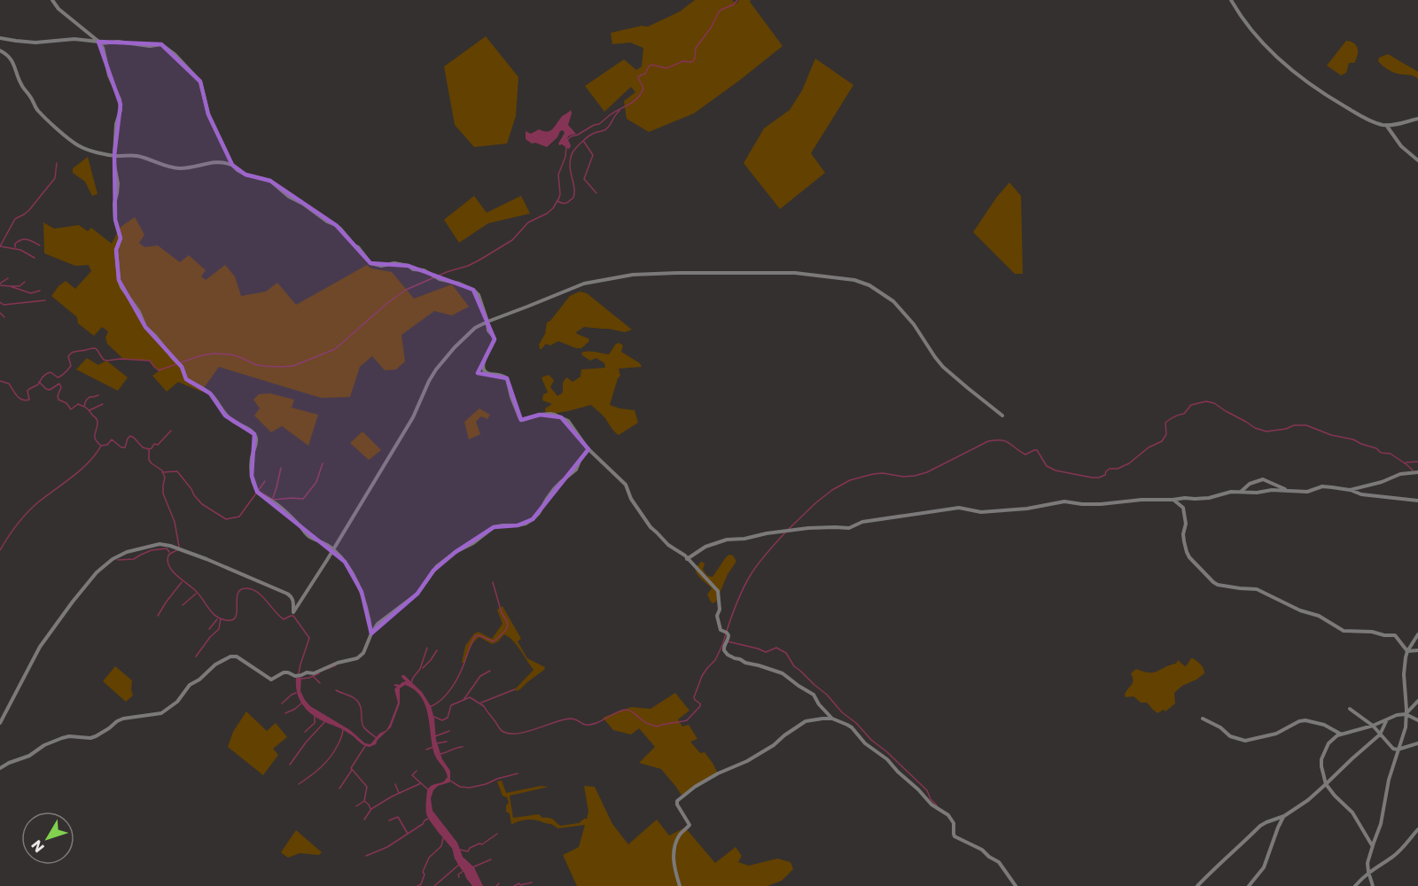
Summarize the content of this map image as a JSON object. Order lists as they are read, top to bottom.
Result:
{
  "north": "bottom left"
}
